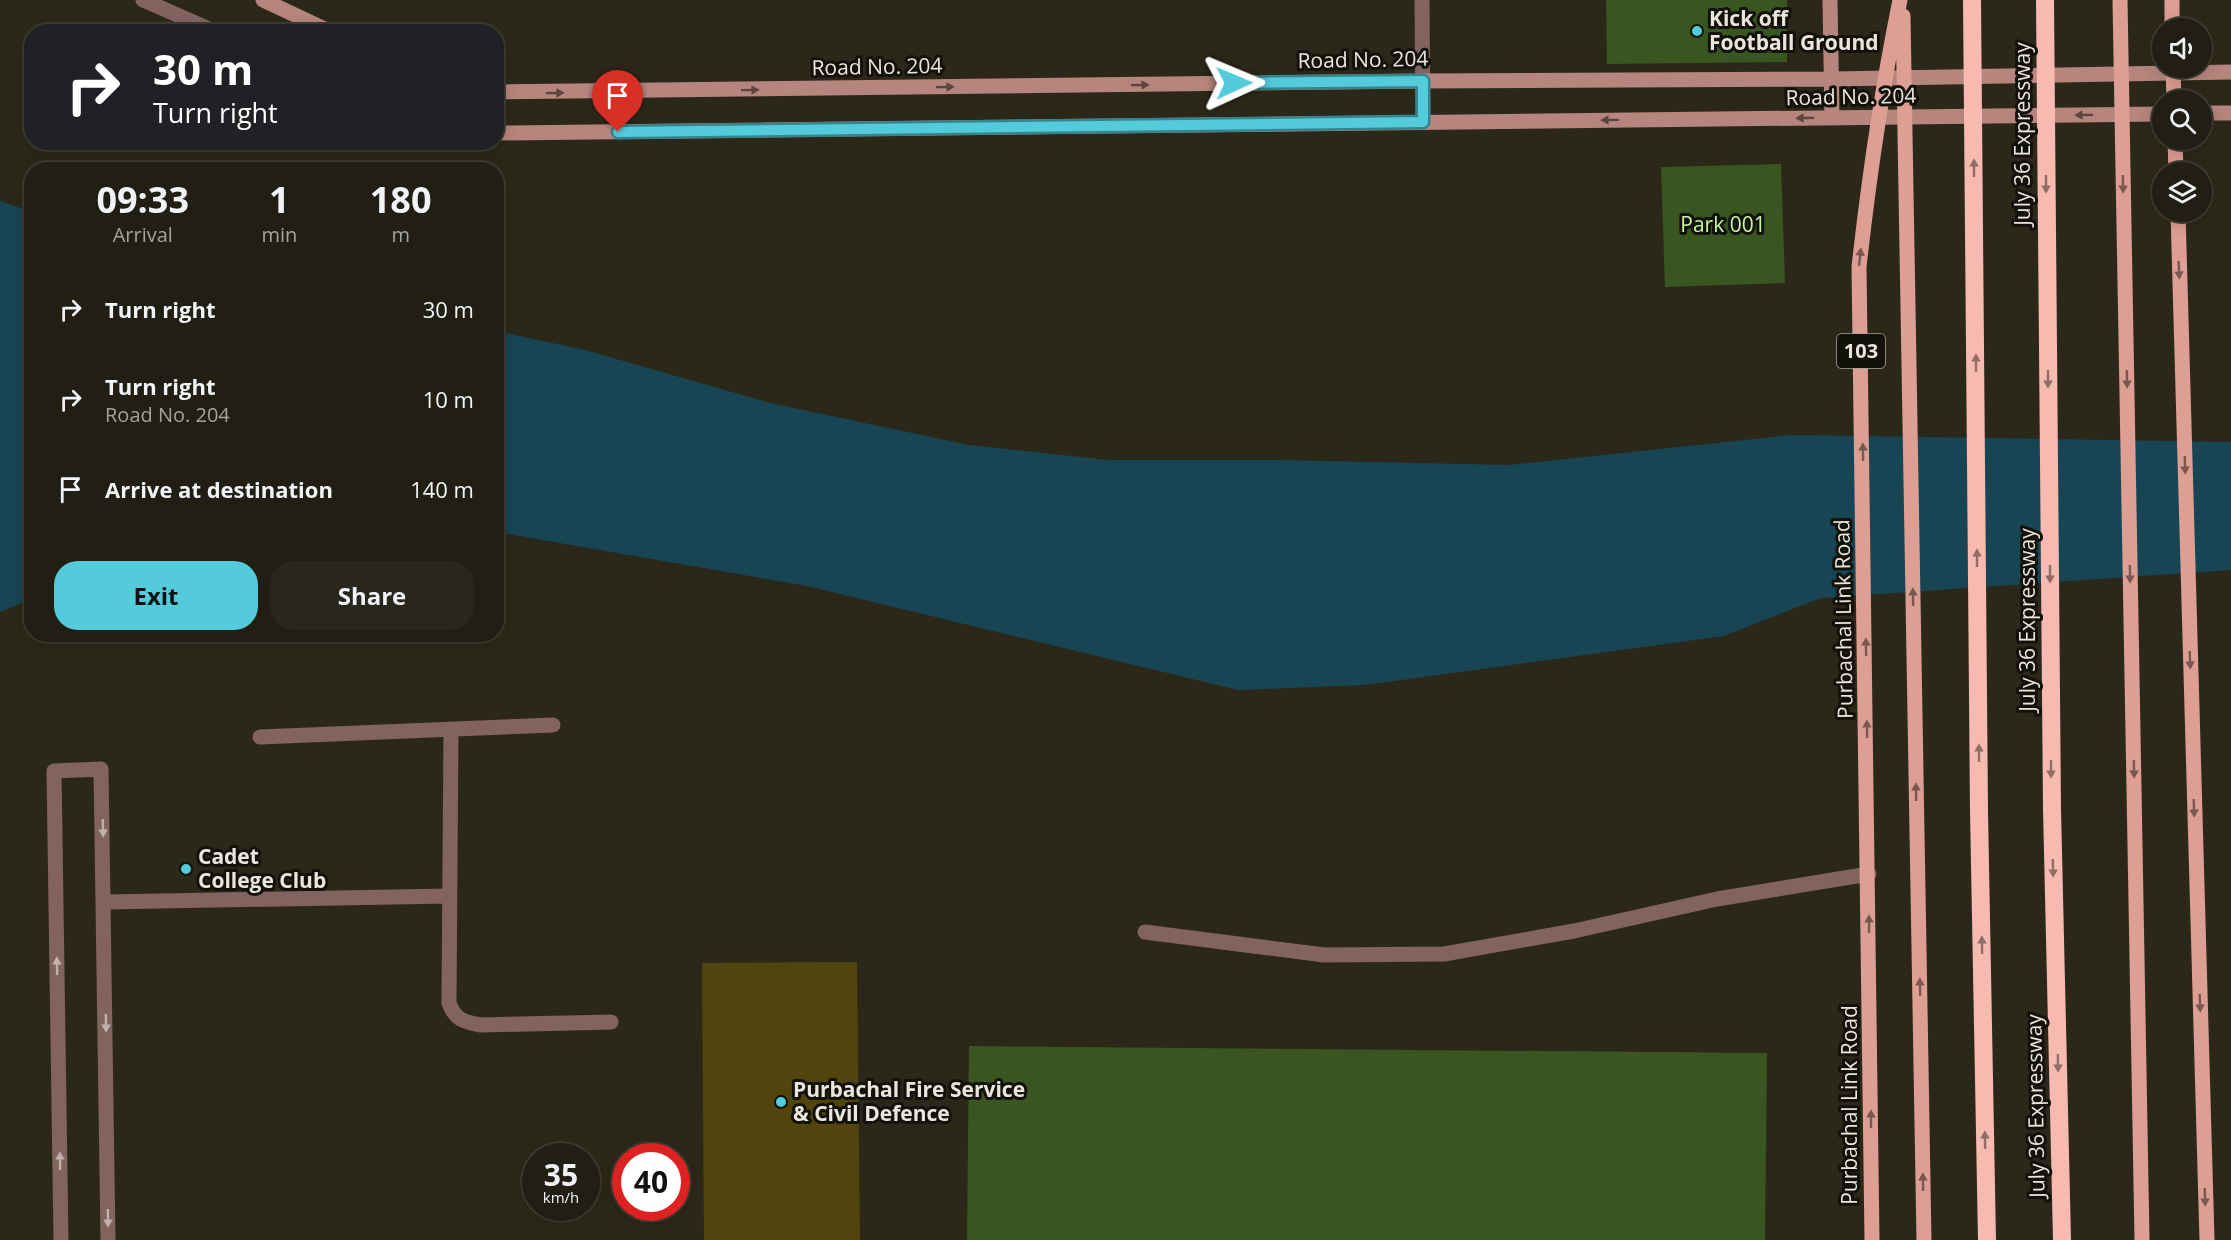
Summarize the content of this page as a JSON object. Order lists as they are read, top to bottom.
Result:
{
  "streets": {
    "highway": ["July 36 Expressway"],
    "main road": ["103", "Purbachal Link Road"],
    "street": ["Road No. 204"]
  },
  "parks": ["Park 001"],
  "places": ["Kick off Football Ground", "Cadet College Club", "Purbachal Fire Service & Civil Defence"],
  "page": {
    "turn": ["30 m", "Turn right"],
    "eta": [
      "09:33",
      "Arrival",
      "1",
      "min",
      "180",
      "m"
    ],
    "list": [
      {
        "name": "Turn right",
        "value": "30 m"
      },
      {
        "name": "Turn right",
        "note": "Road No. 204",
        "value": "10 m"
      },
      {
        "name": "Arrive at destination",
        "value": "140 m"
      }
    ],
    "buttons": ["Exit", "Share"],
    "speed": "35 km/h",
    "limit": "40"
  }
}
